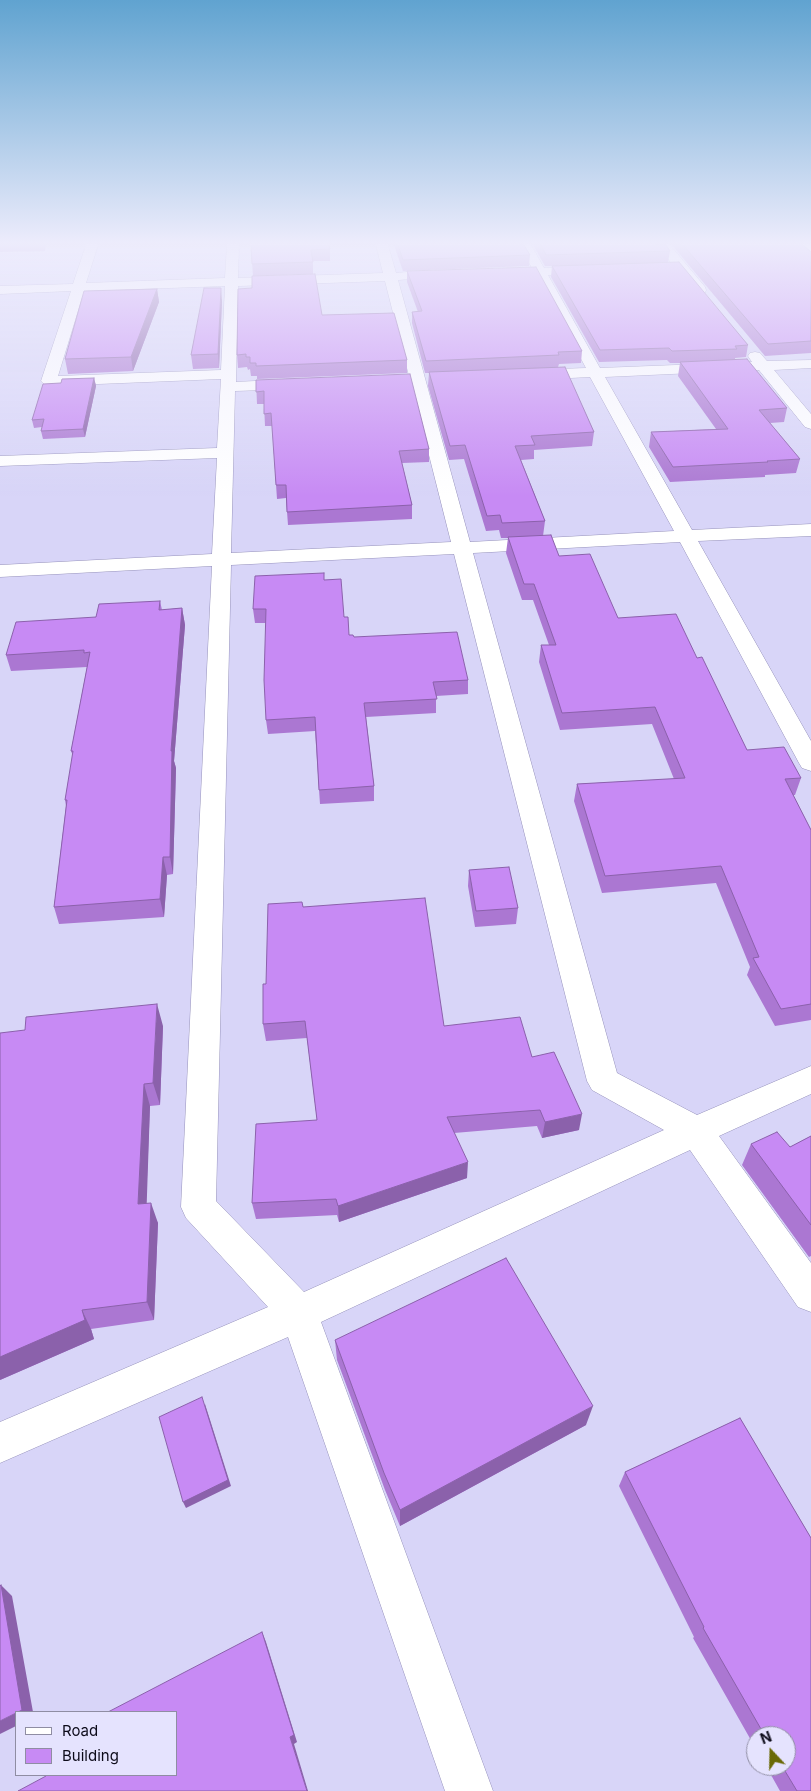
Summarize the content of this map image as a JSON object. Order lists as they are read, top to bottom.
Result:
{
  "legend": ["Road", "Building"],
  "north": "top"
}
